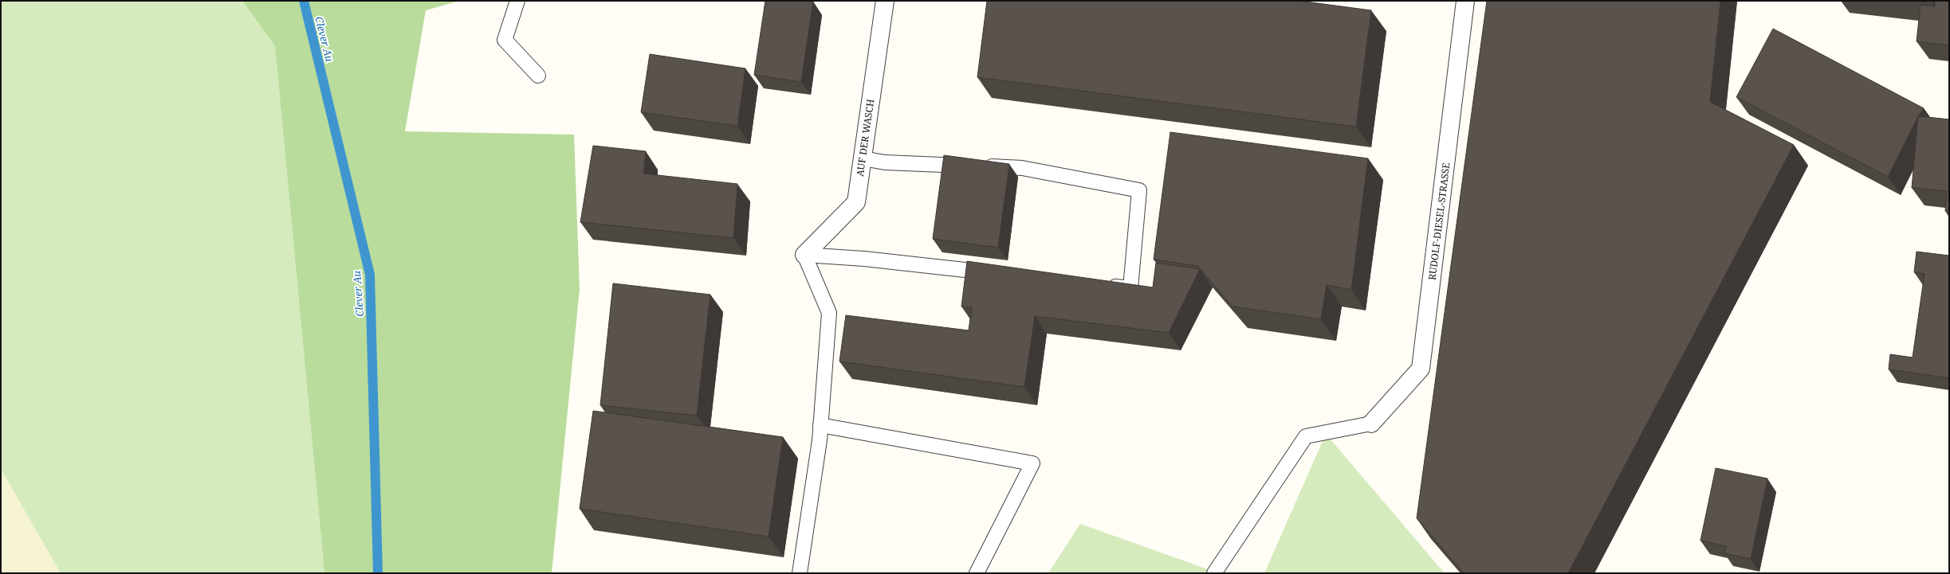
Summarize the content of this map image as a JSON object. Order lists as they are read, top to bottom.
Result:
{
  "streets": {
    "street": ["AUF DER WASCH", "RUDOLF-DIESEL-STRASSE"]
  },
  "water": ["Clever Au"]
}
